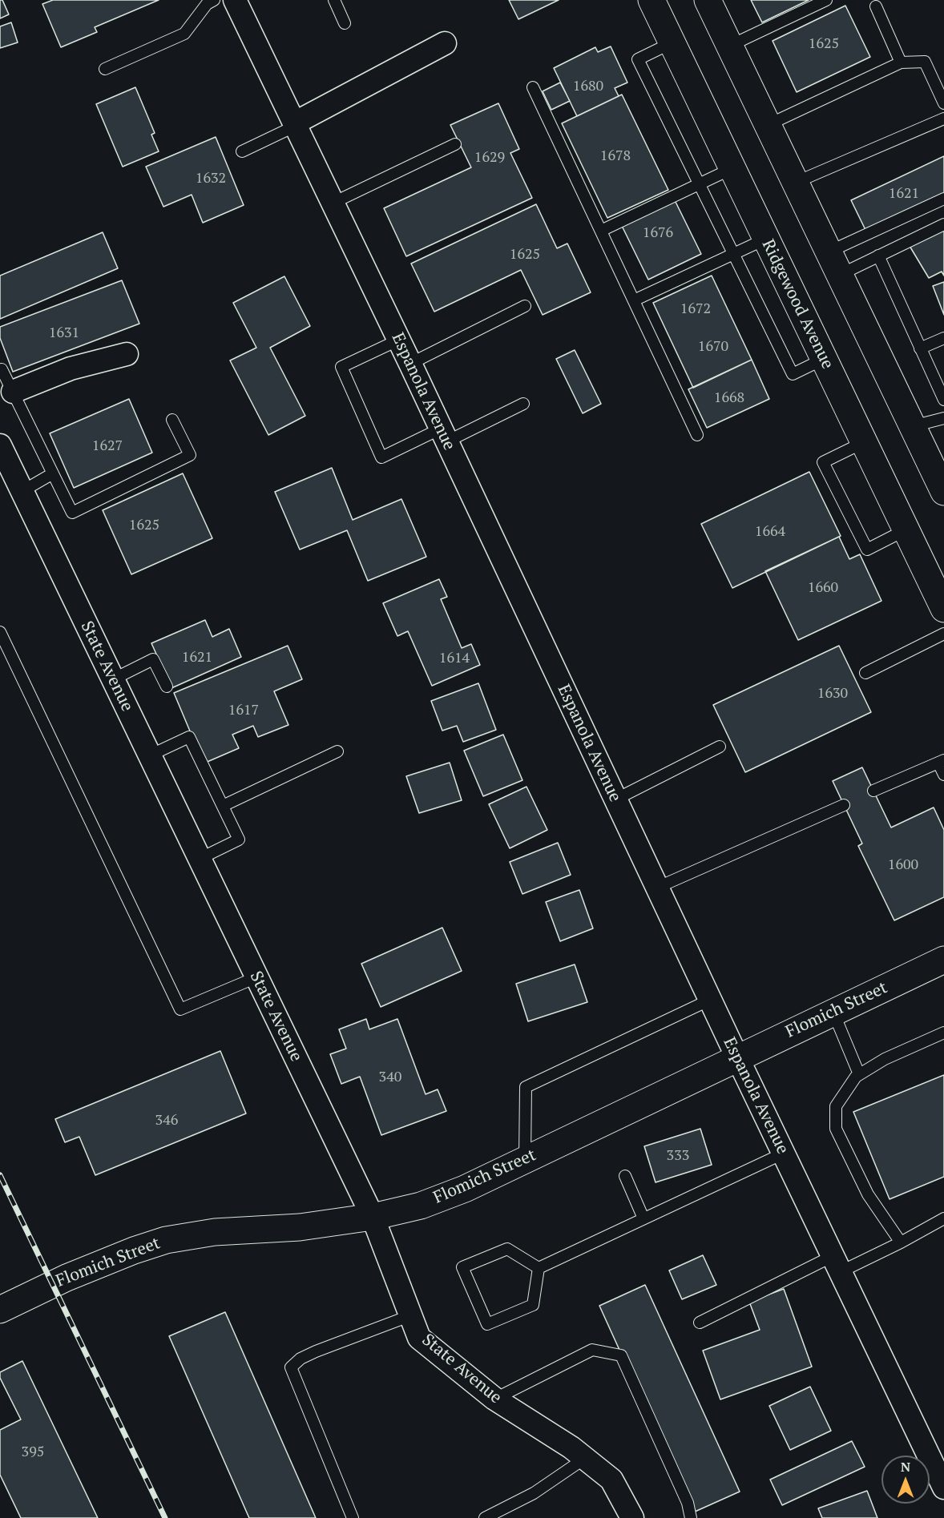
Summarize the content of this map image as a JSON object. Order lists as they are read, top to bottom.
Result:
{
  "streets": {
    "main road": ["Ridgewood Avenue", "Flomich Street"],
    "street": ["Espanola Avenue", "State Avenue"]
  },
  "crossings": [
    ["Espanola Avenue", "Flomich Street"],
    ["State Avenue", "Flomich Street"]
  ],
  "house_numbers": [
    "1625",
    "1680",
    "1678",
    "1629",
    "1632",
    "1621",
    "1676",
    "1625",
    "1672",
    "1631",
    "1670",
    "1668",
    "1627",
    "1625",
    "1664",
    "1660",
    "1621",
    "1614",
    "1630",
    "1617",
    "1600",
    "340",
    "346",
    "333",
    "395"
  ],
  "north": "top"
}
